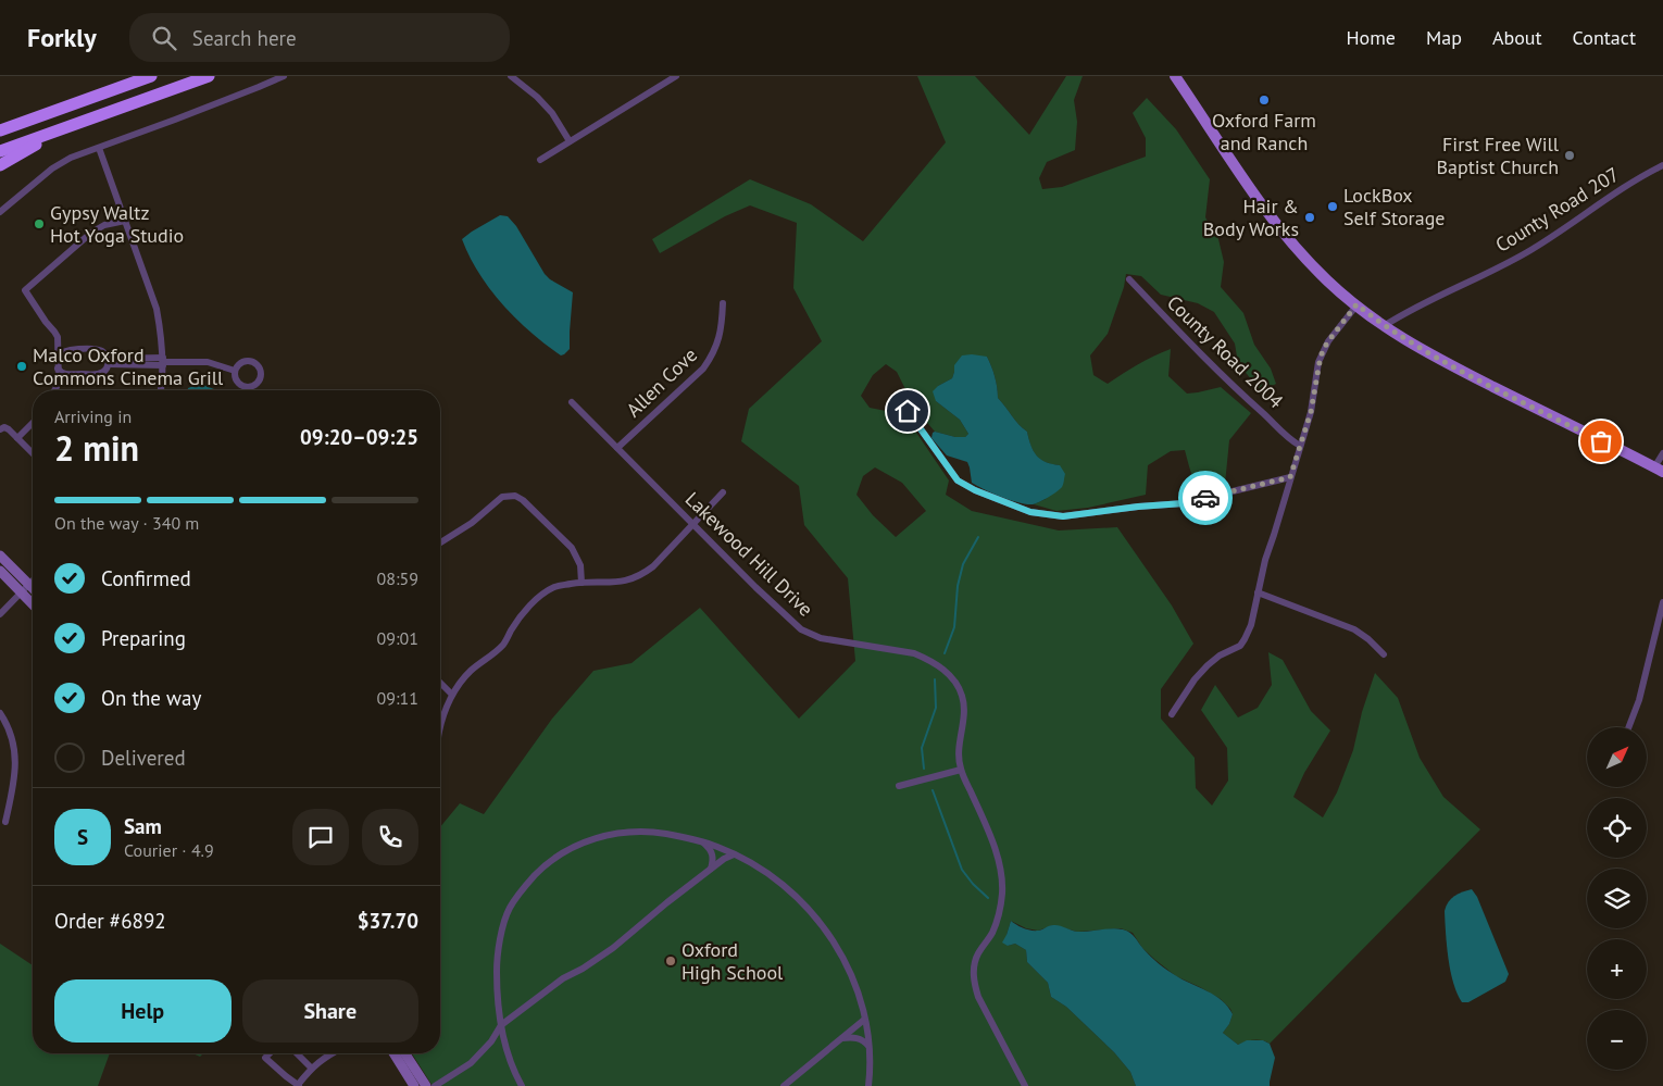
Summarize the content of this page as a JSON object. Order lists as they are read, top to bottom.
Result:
{
  "streets": {
    "street": [
      "County Road 207",
      "County Road 2004",
      "Allen Cove",
      "Lakewood Hill Drive"
    ]
  },
  "crossings": [
    ["Allen Cove", "Lakewood Hill Drive"]
  ],
  "places": [
    "Oxford Farm and Ranch",
    "First Free Will Baptist Church",
    "LockBox Self Storage",
    "Hair & Body Works",
    "Gypsy Waltz Hot Yoga Studio",
    "Malco Oxford Commons Cinema Grill",
    "Oxford High School"
  ],
  "north": "top right",
  "page": {
    "header": "Forkly",
    "search": "Search here",
    "nav": [
      "Home",
      "Map",
      "About",
      "Contact"
    ],
    "heading": ["2 min", "Arriving in", "09:20–09:25"],
    "panel": [
      "Sam",
      "Courier · 4.9",
      "Order #6892",
      "$37.70"
    ],
    "bar": "On the way · 340 m",
    "list": [
      ["Confirmed", "08:59"],
      ["Preparing", "09:01"],
      ["On the way", "09:11"],
      "Delivered"
    ],
    "map_buttons": ["+", "−"],
    "round": "S",
    "buttons": ["Help", "Share"]
  }
}
